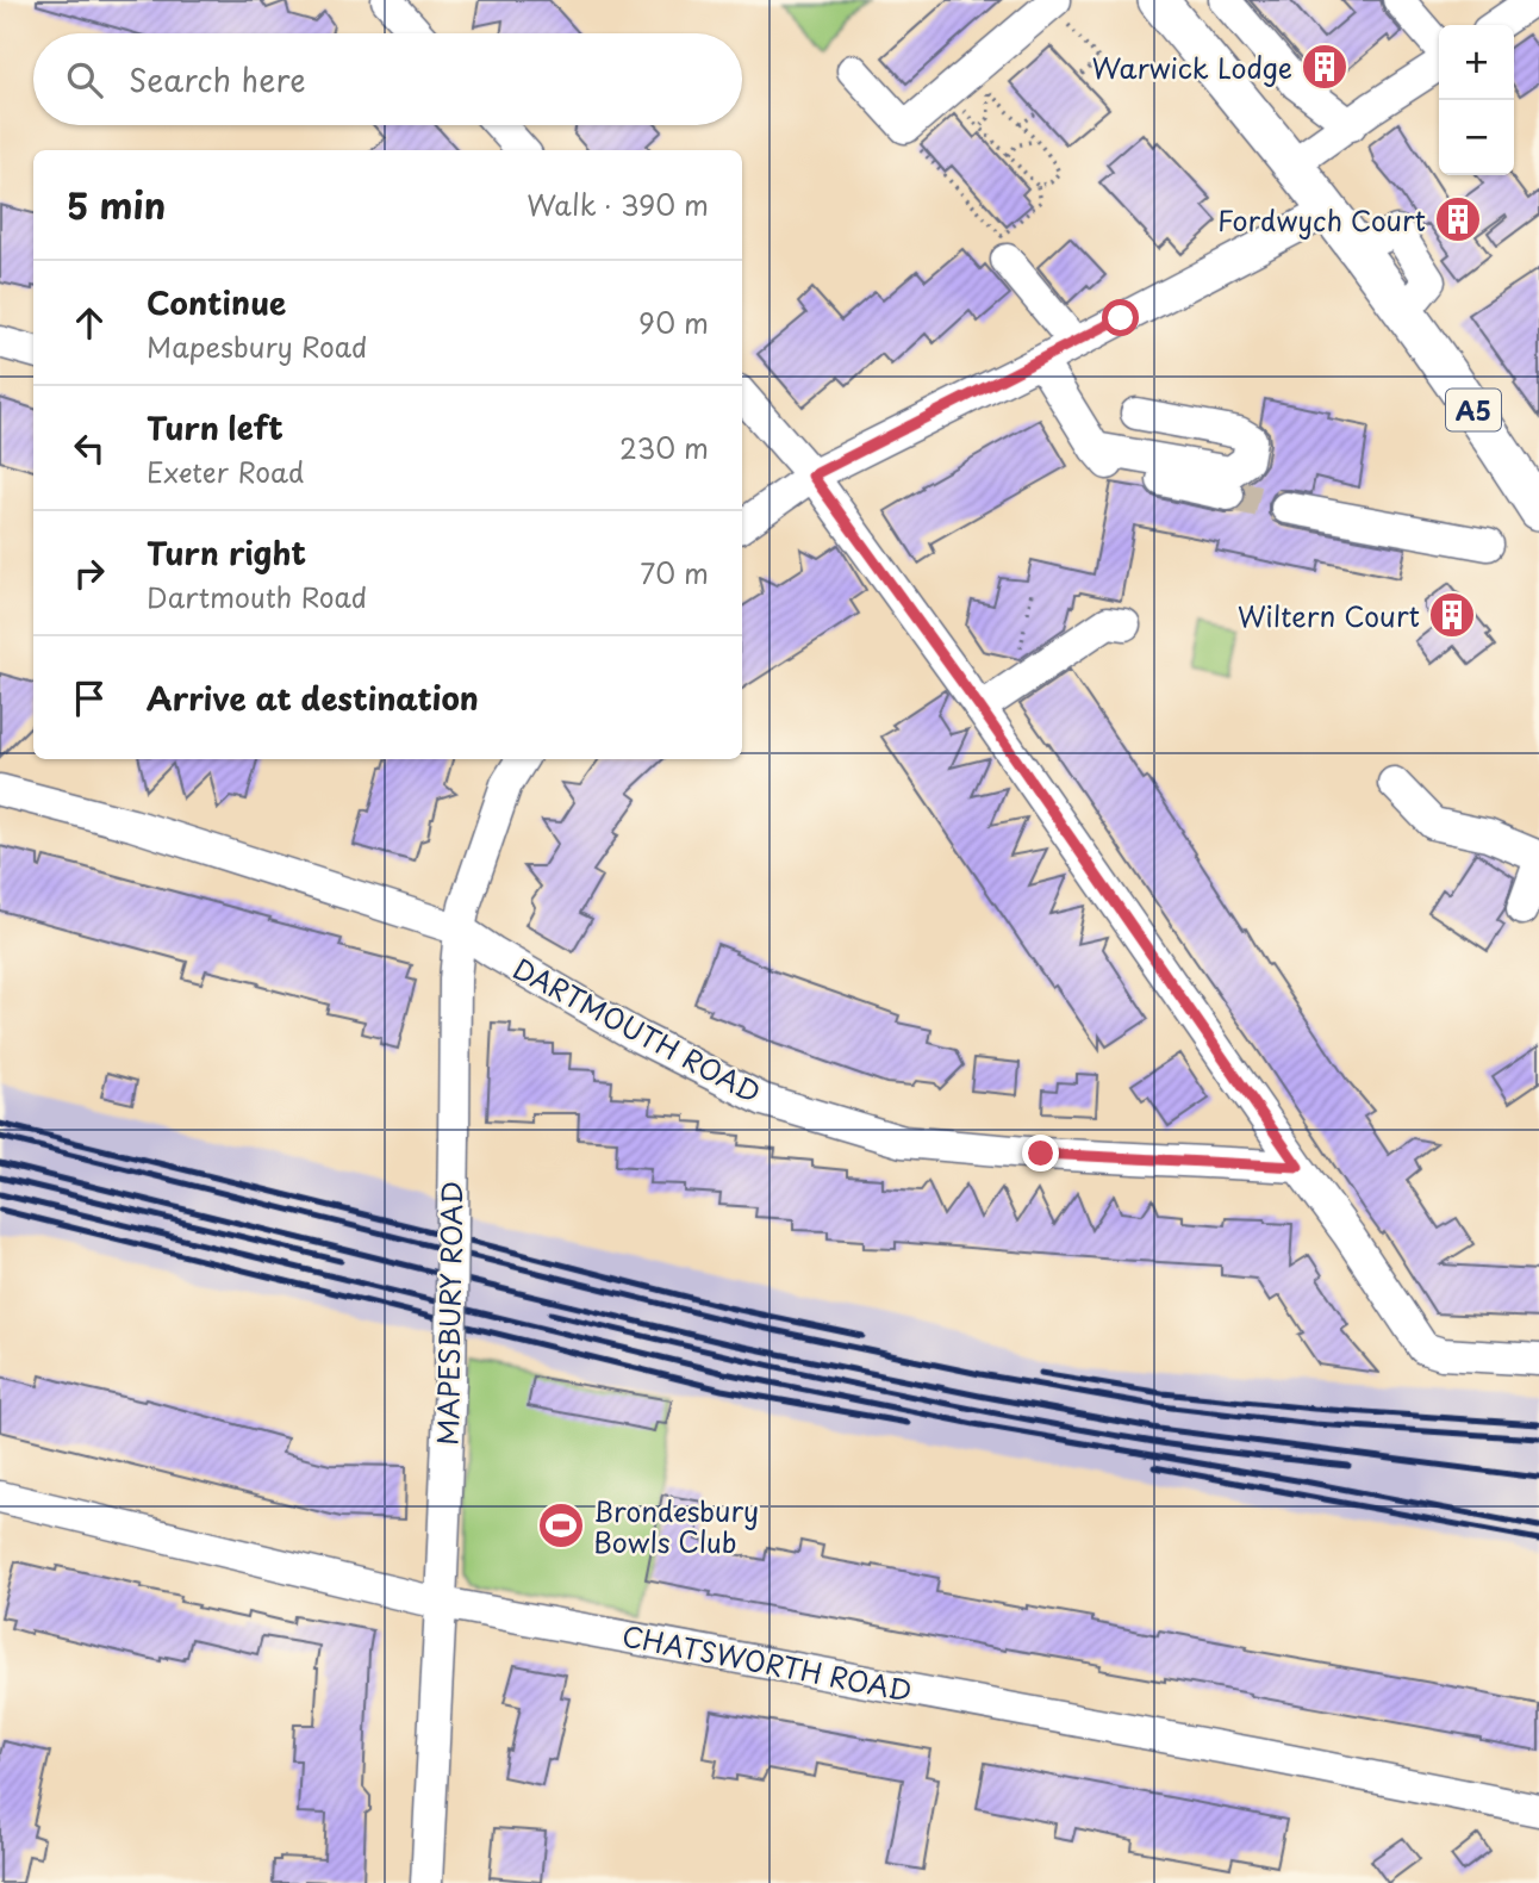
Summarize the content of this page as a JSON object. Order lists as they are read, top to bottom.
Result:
{
  "streets": {
    "main road": ["A5"],
    "street": ["DARTMOUTH ROAD", "MAPESBURY ROAD", "CHATSWORTH ROAD"]
  },
  "crossings": [
    ["DARTMOUTH ROAD", "MAPESBURY ROAD"],
    ["MAPESBURY ROAD", "CHATSWORTH ROAD"]
  ],
  "places": {
    "building": ["Warwick Lodge", "Fordwych Court", "Wiltern Court"],
    "sports": ["Brondesbury Bowls Club"]
  },
  "page": {
    "map_buttons": ["+", "−"],
    "search": "Search here",
    "heading": ["5 min", "Walk · 390 m"],
    "list": [
      ["Continue", "Mapesbury Road", "90 m"],
      ["Turn left", "Exeter Road", "230 m"],
      ["Turn right", "Dartmouth Road", "70 m"],
      "Arrive at destination"
    ]
  }
}
